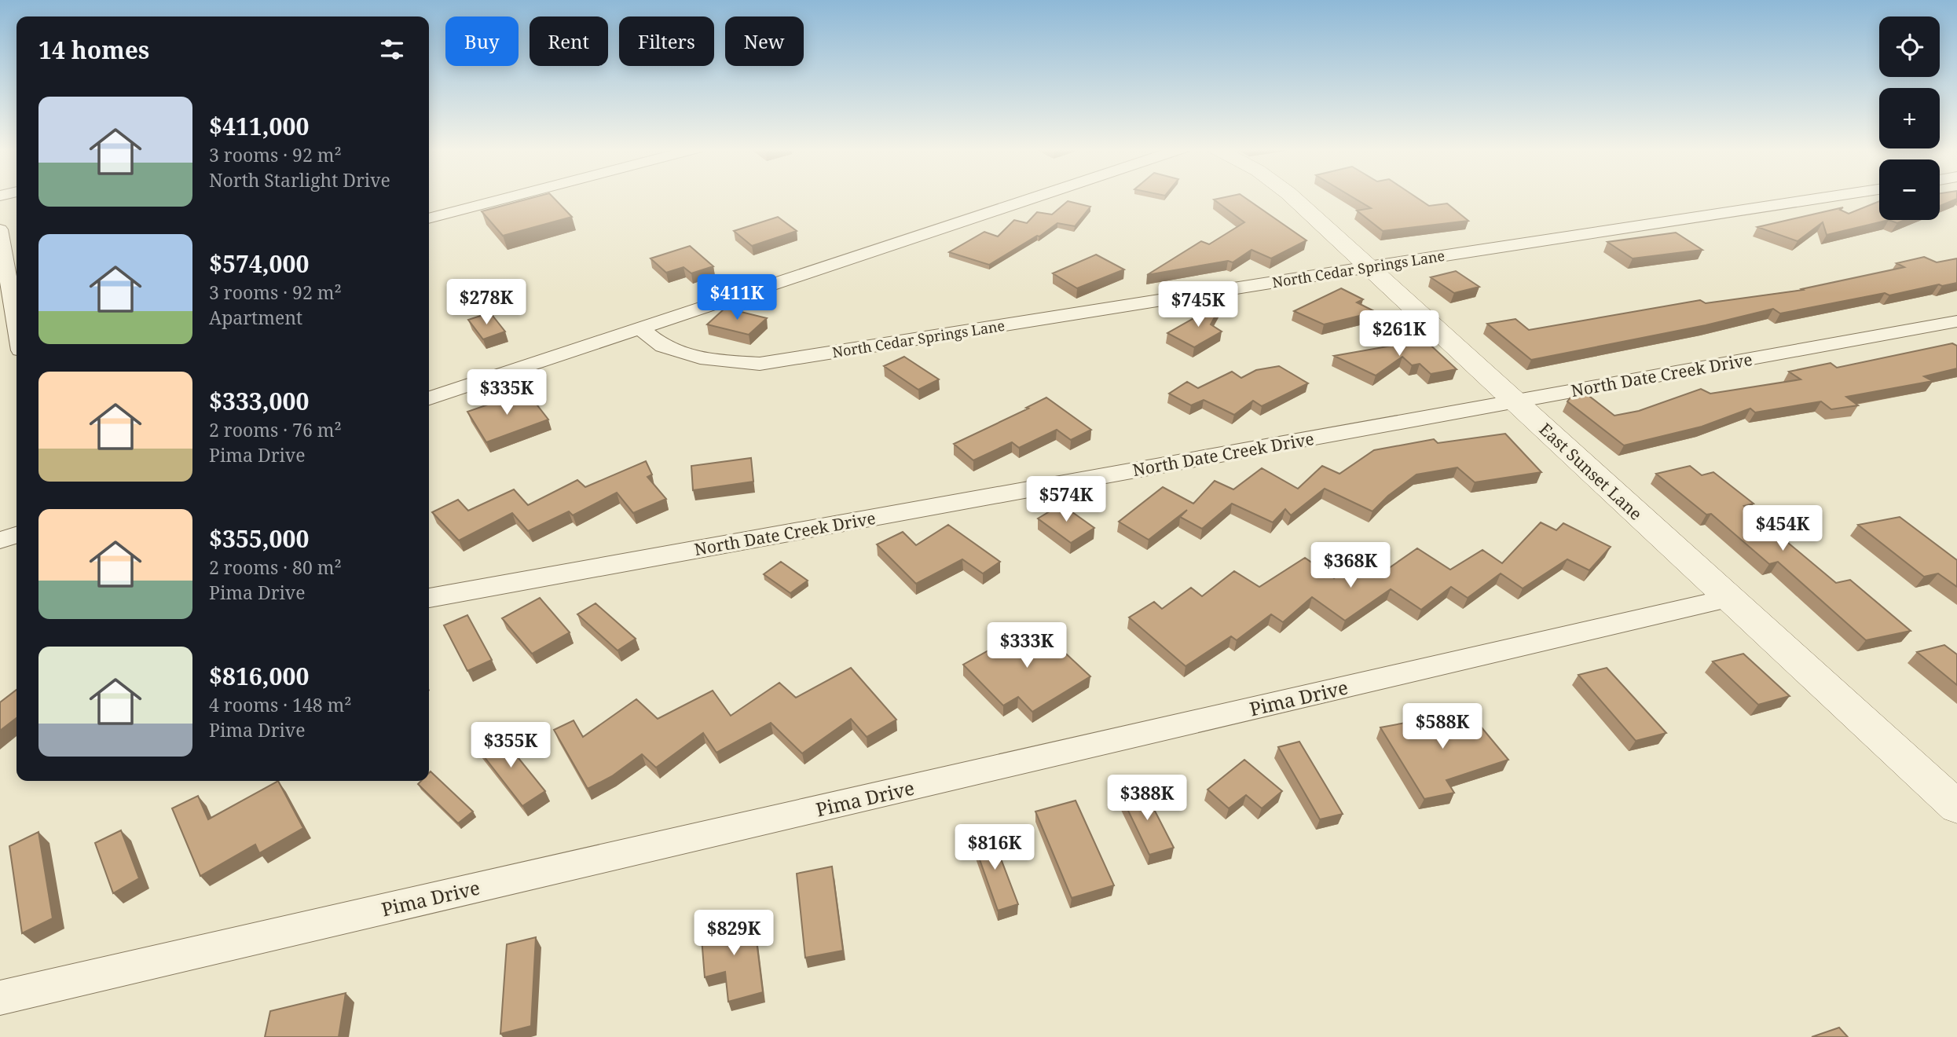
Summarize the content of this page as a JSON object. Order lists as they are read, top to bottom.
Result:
{
  "streets": {
    "street": [
      "North Cedar Springs Lane",
      "North Date Creek Drive",
      "East Sunset Lane",
      "Pima Drive"
    ]
  },
  "crossings": [
    ["North Cedar Springs Lane", "East Sunset Lane"],
    ["North Date Creek Drive", "East Sunset Lane"],
    ["East Sunset Lane", "Pima Drive"]
  ],
  "page": {
    "map_buttons": ["+", "−"],
    "chip": [
      "Buy",
      "Rent",
      "Filters",
      "New"
    ],
    "heading": "14 homes",
    "list": [
      {
        "name": "$411,000",
        "note": "3 rooms · 92 m² · North Starlight Drive"
      },
      {
        "name": "$574,000",
        "note": "3 rooms · 92 m² · Apartment"
      },
      {
        "name": "$333,000",
        "note": "2 rooms · 76 m² · Pima Drive"
      },
      {
        "name": "$355,000",
        "note": "2 rooms · 80 m² · Pima Drive"
      },
      {
        "name": "$816,000",
        "note": "4 rooms · 148 m² · Pima Drive"
      }
    ],
    "price": [
      "$411K",
      "$278K",
      "$745K",
      "$261K",
      "$335K",
      "$574K",
      "$454K",
      "$368K",
      "$333K",
      "$588K",
      "$355K",
      "$388K",
      "$816K",
      "$829K"
    ]
  }
}
